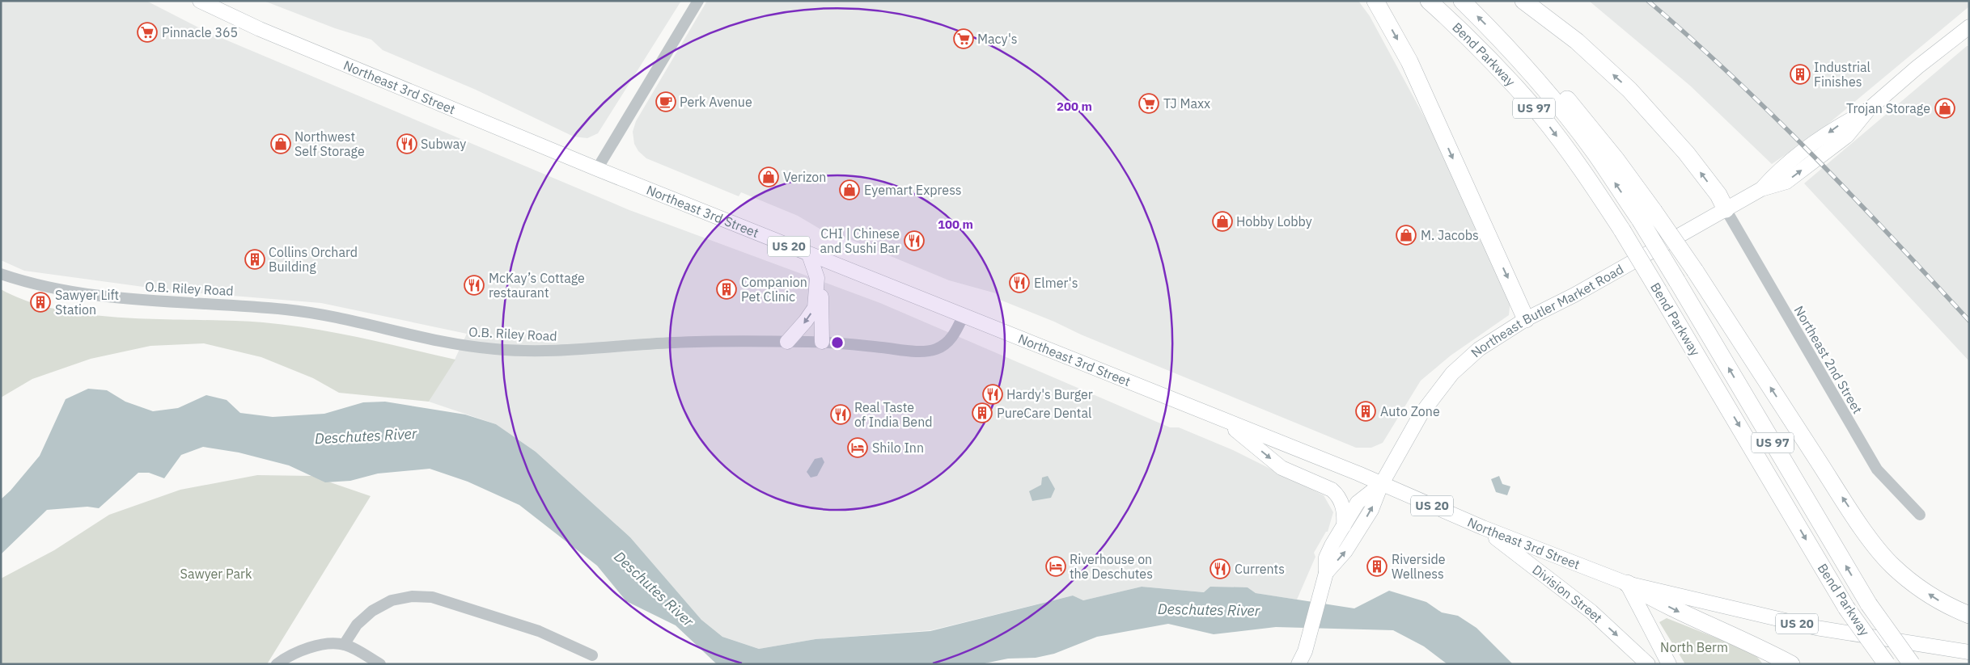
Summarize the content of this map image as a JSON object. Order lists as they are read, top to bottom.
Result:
{
  "streets": {
    "highway": ["Bend Parkway", "US 97"],
    "main road": [
      "Northeast 3rd Street",
      "US 20",
      "Northeast Butler Market Road",
      "Division Street"
    ],
    "street": ["O.B. Riley Road", "Northeast 2nd Street"]
  },
  "crossings": [
    ["Northeast 3rd Street", "O.B. Riley Road"],
    ["Northeast 3rd Street", "Northeast Butler Market Road"],
    ["Northeast 3rd Street", "Division Street"],
    ["Northeast Butler Market Road", "Northeast 2nd Street"]
  ],
  "water": ["Deschutes River"],
  "parks": ["Sawyer Park", "North Berm"],
  "places": {
    "supermarket": ["Pinnacle 365", "Macy's", "TJ Maxx"],
    "building": [
      "Industrial Finishes",
      "Collins Orchard Building",
      "Companion Pet Clinic",
      "Sawyer Lift Station",
      "Auto Zone",
      "PureCare Dental",
      "Riverside Wellness"
    ],
    "cafe": ["Perk Avenue"],
    "shop": [
      "Trojan Storage",
      "Northwest Self Storage",
      "Verizon",
      "Eyemart Express",
      "Hobby Lobby",
      "M. Jacobs"
    ],
    "restaurant": [
      "Subway",
      "CHI | Chinese and Sushi Bar",
      "Elmer's",
      "McKay’s Cottage restaurant",
      "Hardy's Burger",
      "Real Taste of India Bend",
      "Currents"
    ],
    "hotel": ["Shilo Inn", "Riverhouse on the Deschutes"]
  },
  "rings": ["200 m", "100 m"]
}
